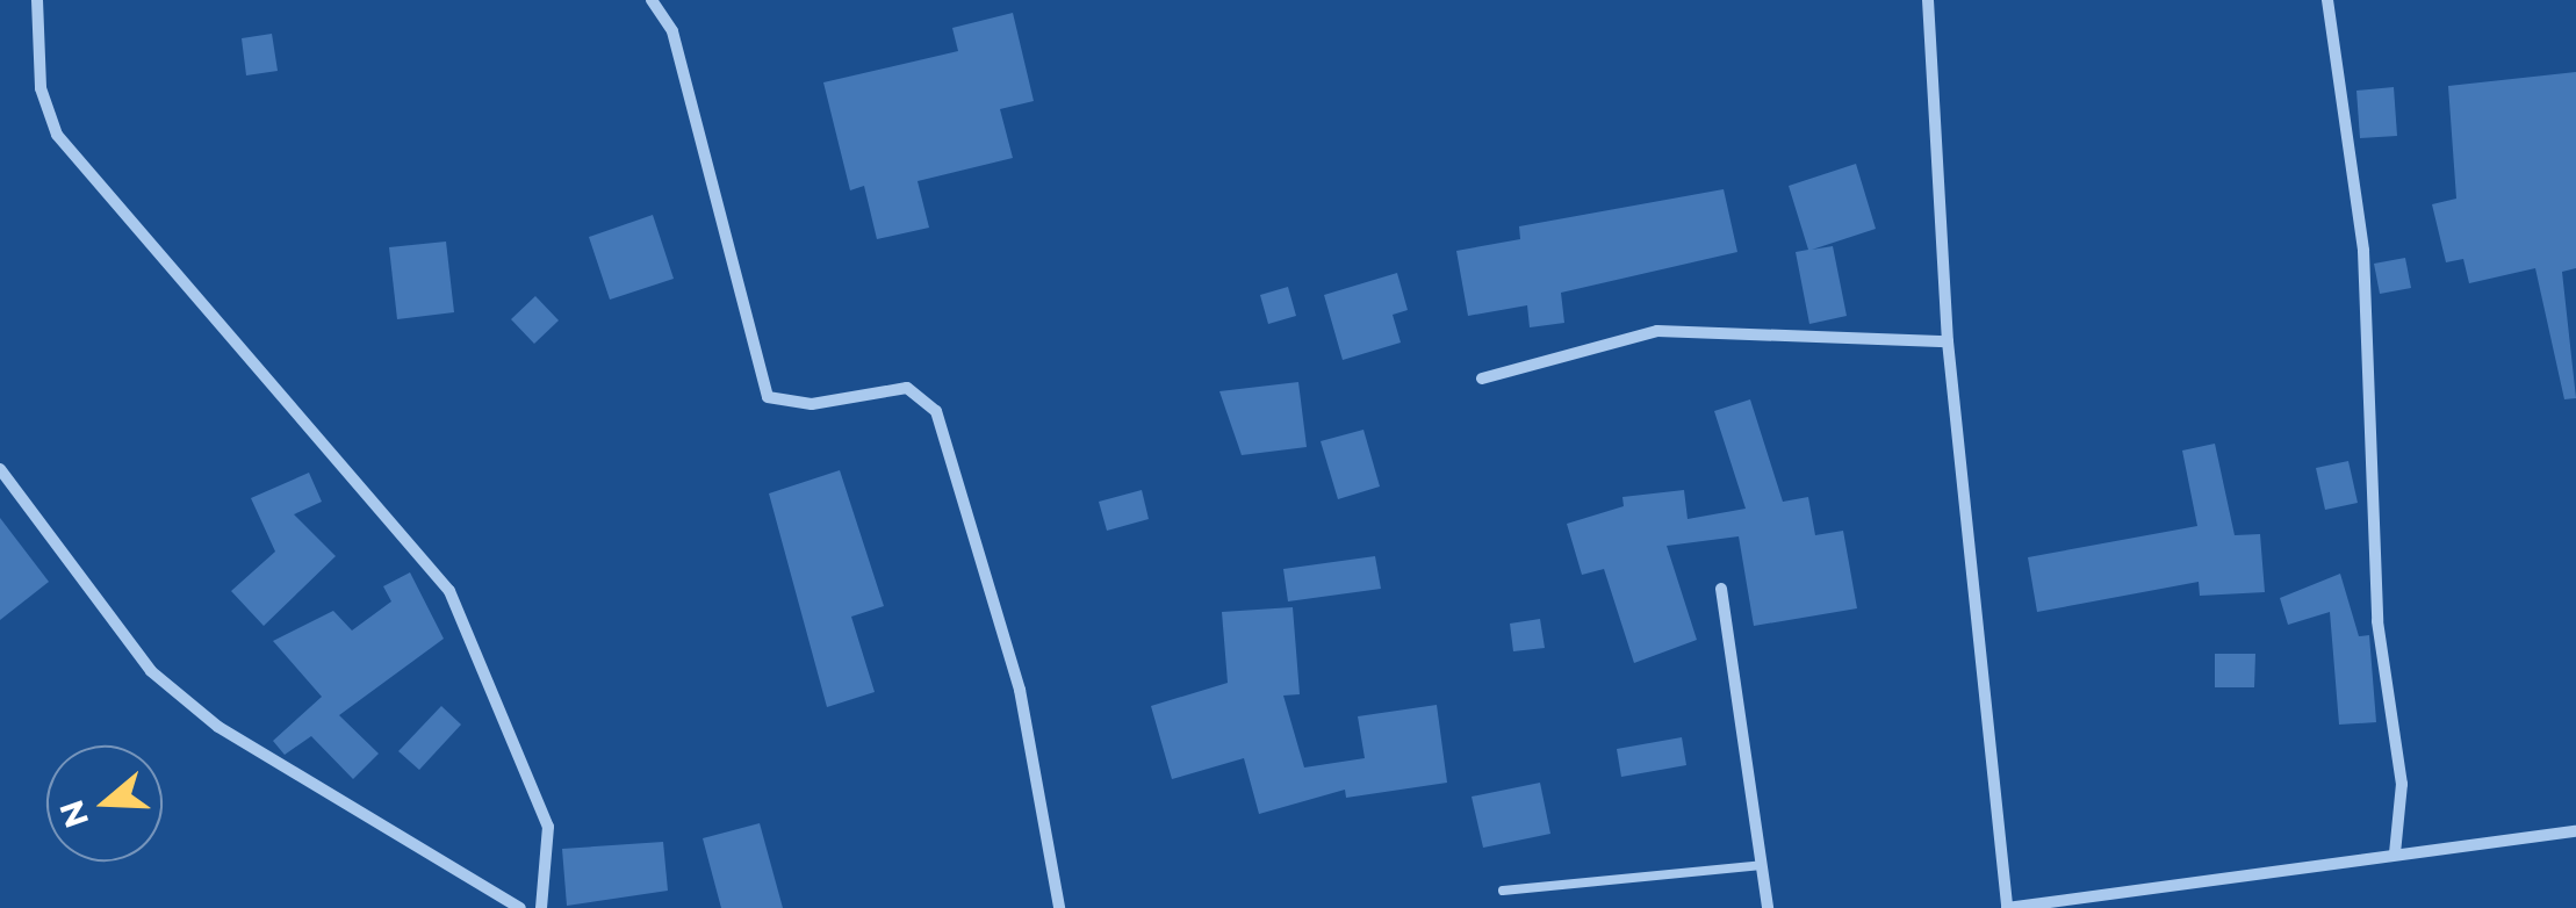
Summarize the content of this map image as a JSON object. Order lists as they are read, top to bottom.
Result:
{
  "north": "left"
}
